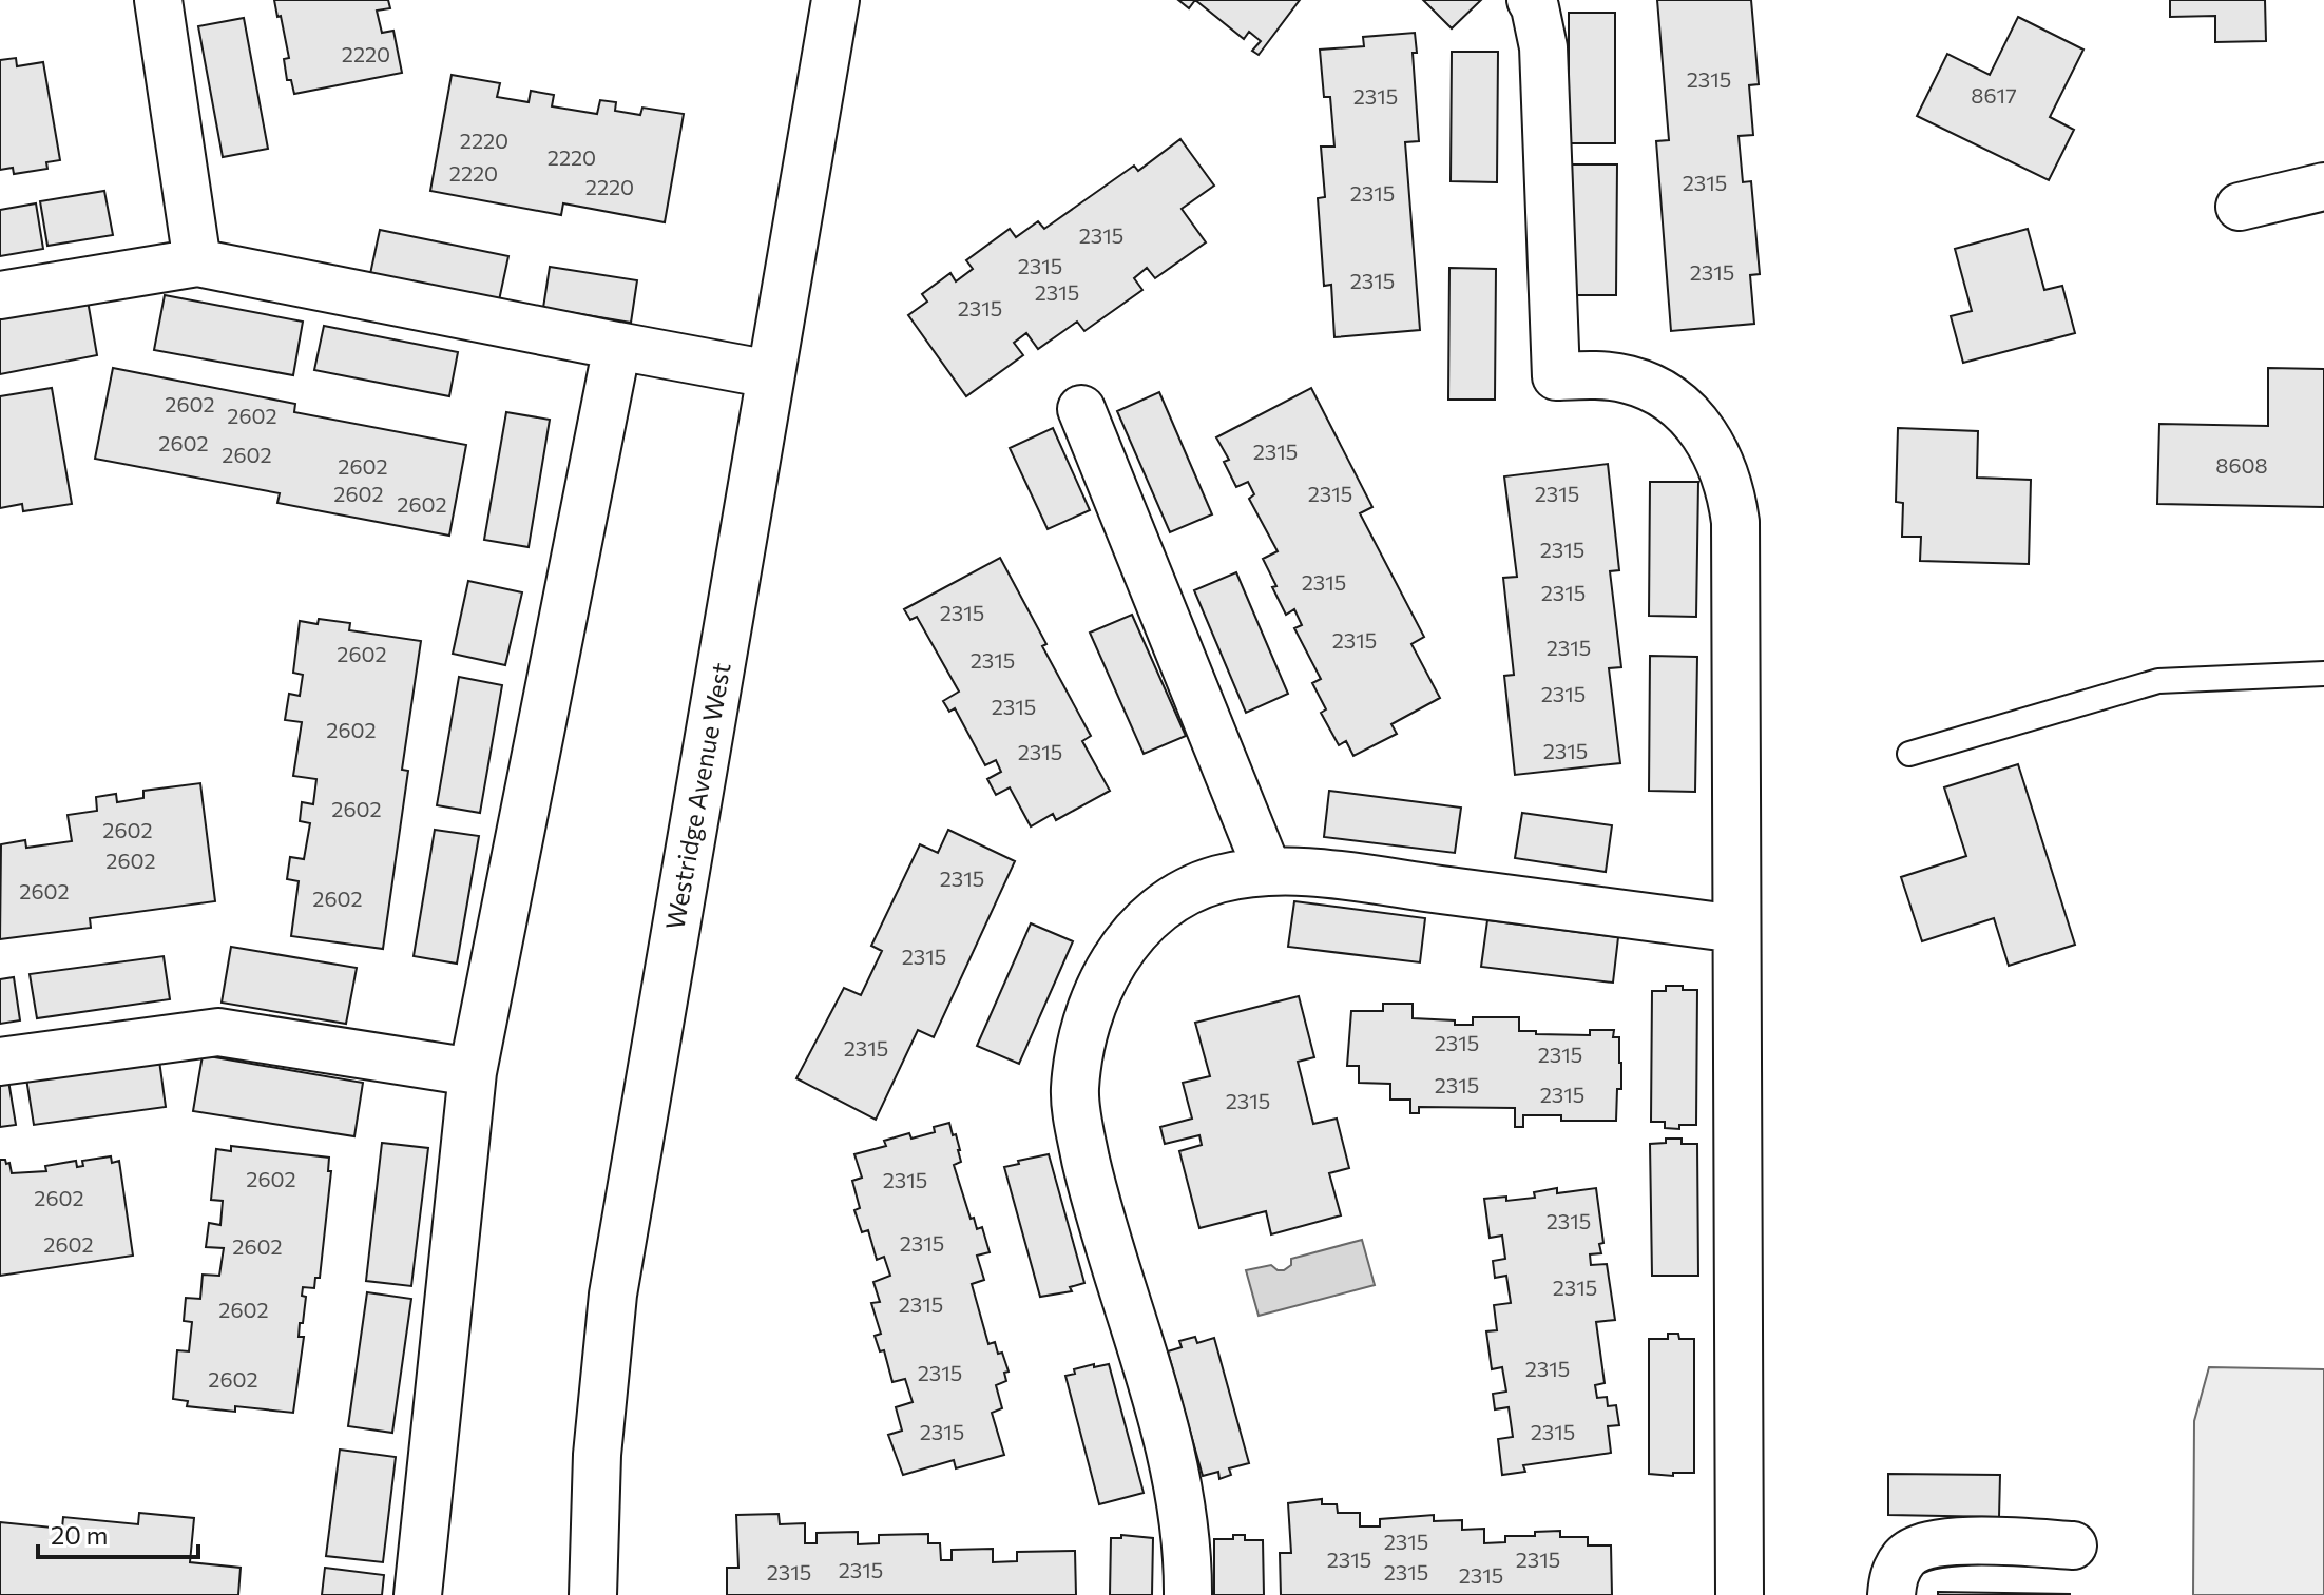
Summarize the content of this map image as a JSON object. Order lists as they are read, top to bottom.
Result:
{
  "streets": {
    "street": ["Westridge Avenue West"]
  },
  "house_numbers": [
    "2220",
    "2315",
    "8617",
    "2315",
    "2220",
    "2220",
    "2220",
    "2315",
    "2220",
    "2315",
    "2315",
    "2315",
    "2315",
    "2315",
    "2315",
    "2315",
    "2602",
    "2602",
    "2602",
    "2315",
    "2602",
    "8608",
    "2602",
    "2602",
    "2315",
    "2315",
    "2602",
    "2315",
    "2315",
    "2315",
    "2315",
    "2315",
    "2315",
    "2602",
    "2315",
    "2315",
    "2315",
    "2602",
    "2315",
    "2315",
    "2602",
    "2602",
    "2602",
    "2315",
    "2602",
    "2602",
    "2315",
    "2315",
    "2315",
    "2315",
    "2315",
    "2315",
    "2315",
    "2602",
    "2315",
    "2602",
    "2315",
    "2315",
    "2602",
    "2602",
    "2315",
    "2315",
    "2602",
    "2315",
    "2315",
    "2602",
    "2315",
    "2315",
    "2315",
    "2315",
    "2315",
    "2315",
    "2315",
    "2315",
    "2315"
  ],
  "scale_bar": "20 m"
}
